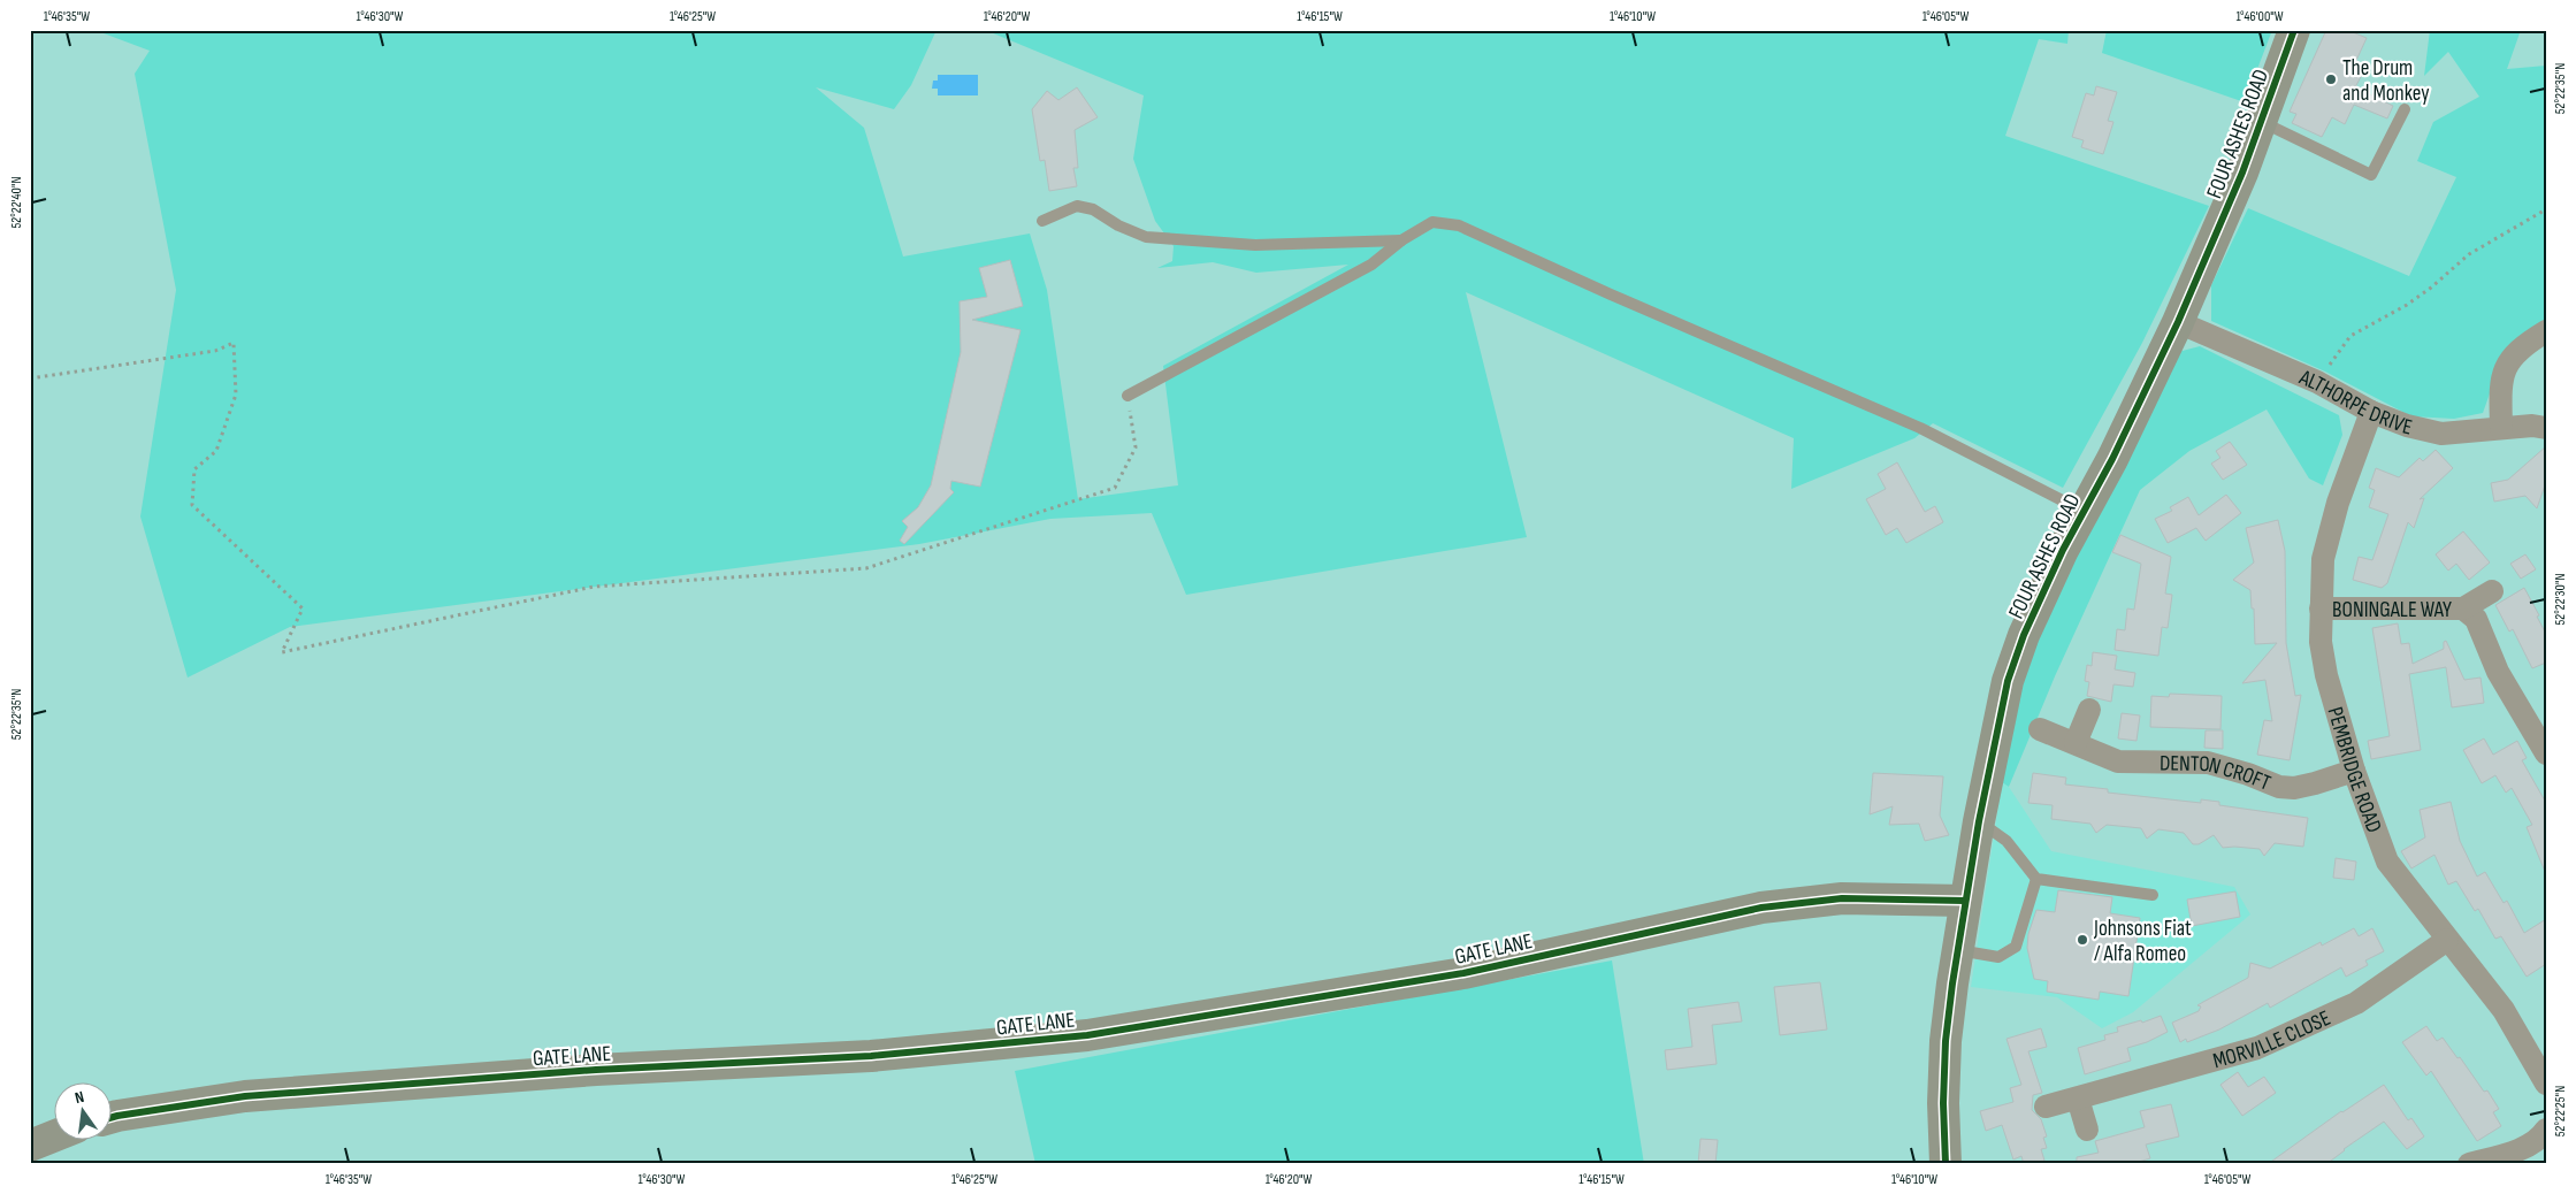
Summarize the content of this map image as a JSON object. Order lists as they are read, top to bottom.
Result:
{
  "streets": {
    "street": [
      "FOUR ASHES ROAD",
      "ALTHORPE DRIVE",
      "BONINGALE WAY",
      "PEMBRIDGE ROAD",
      "DENTON CROFT",
      "GATE LANE",
      "MORVILLE CLOSE"
    ]
  },
  "crossings": [
    ["FOUR ASHES ROAD", "ALTHORPE DRIVE"],
    ["FOUR ASHES ROAD", "GATE LANE"],
    ["ALTHORPE DRIVE", "PEMBRIDGE ROAD"],
    ["BONINGALE WAY", "PEMBRIDGE ROAD"],
    ["PEMBRIDGE ROAD", "DENTON CROFT"],
    ["PEMBRIDGE ROAD", "MORVILLE CLOSE"]
  ],
  "places": ["The Drum and Monkey", "Johnsons Fiat / Alfa Romeo"],
  "north": "top",
  "coordinates": [
    "1°46'35\"W",
    "1°46'30\"W",
    "1°46'25\"W",
    "1°46'20\"W",
    "1°46'15\"W",
    "1°46'10\"W",
    "1°46'05\"W",
    "1°46'00\"W",
    "52°22'35\"N",
    "52°22'40\"N",
    "52°22'30\"N",
    "52°22'25\"N"
  ]
}
